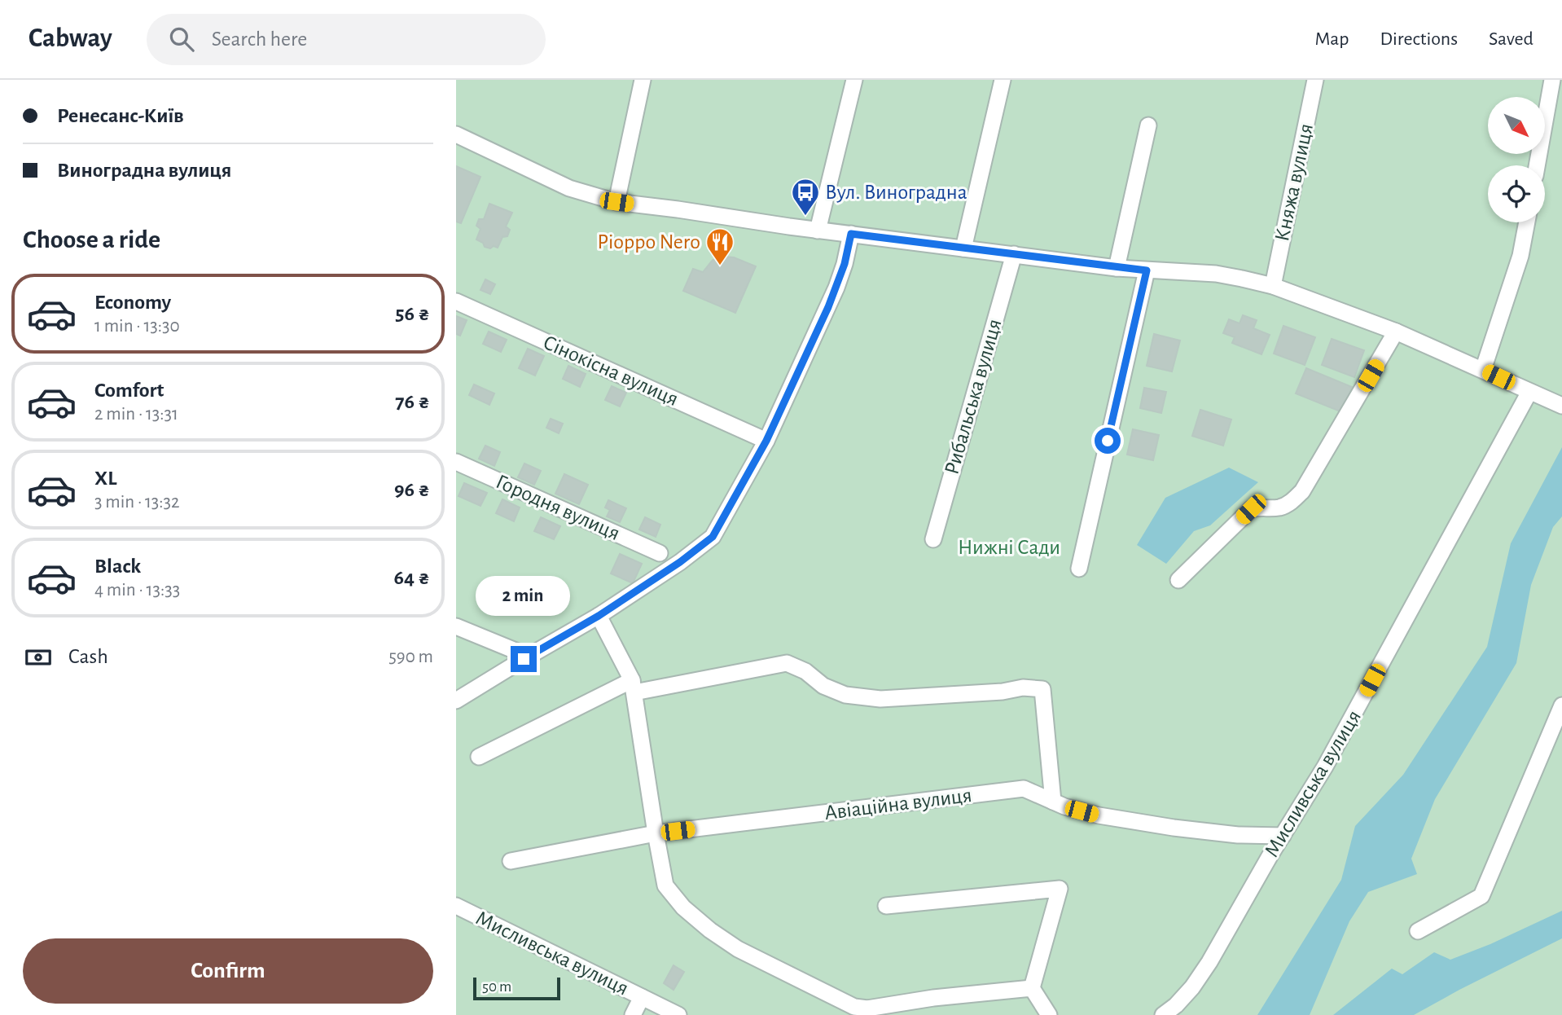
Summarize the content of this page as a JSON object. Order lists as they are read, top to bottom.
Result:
{
  "streets": {
    "street": [
      "Княжа вулиця",
      "Сінокісна вулиця",
      "Рибальська вулиця",
      "Городня вулиця",
      "Мисливська вулиця",
      "Авіаційна вулиця"
    ]
  },
  "crossings": [
    ["Мисливська вулиця", "Авіаційна вулиця"]
  ],
  "parks": ["Нижні Сади"],
  "places": {
    "bus stop": ["Вул. Виноградна"],
    "restaurant": ["Pioppo Nero"]
  },
  "scale_bar": "50 m",
  "north": "bottom right",
  "page": {
    "header": "Cabway",
    "search": "Search here",
    "nav": ["Map", "Directions", "Saved"],
    "banner": ["Ренесанс-Київ", "Виноградна вулиця"],
    "heading": "Choose a ride",
    "list": [
      {
        "name": "Economy",
        "note": "1 min · 13:30",
        "value": "56 ₴"
      },
      {
        "name": "Comfort",
        "note": "2 min · 13:31",
        "value": "76 ₴"
      },
      {
        "name": "XL",
        "note": "3 min · 13:32",
        "value": "96 ₴"
      },
      {
        "name": "Black",
        "note": "4 min · 13:33",
        "value": "64 ₴"
      }
    ],
    "bubble": "2 min",
    "pay": ["Cash", "590 m"],
    "buttons": "Confirm",
    "scale": "50 m"
  }
}
